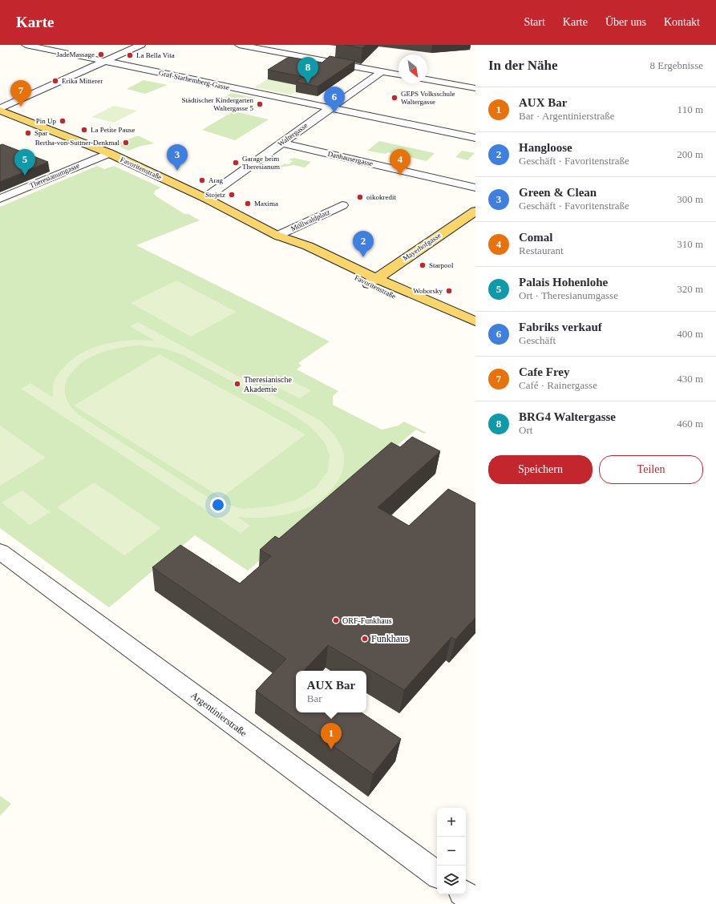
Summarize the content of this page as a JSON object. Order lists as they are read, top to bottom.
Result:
{
  "streets": {
    "main road": ["Favoritenstraße", "Mayerhofgasse"],
    "street": [
      "Graf-Starhemberg-Gasse",
      "Waltergasse",
      "Danhausergasse",
      "Theresianumgasse",
      "Möllwaldplatz",
      "Argentinierstraße"
    ]
  },
  "crossings": [
    ["Graf-Starhemberg-Gasse", "Waltergasse"],
    ["Waltergasse", "Danhausergasse"],
    ["Waltergasse", "Favoritenstraße"],
    ["Favoritenstraße", "Theresianumgasse"],
    ["Favoritenstraße", "Möllwaldplatz"],
    ["Favoritenstraße", "Mayerhofgasse"]
  ],
  "places": [
    "JadeMassage",
    "La Bella Vita",
    "Erika Mitterer",
    "GEPS Volksschule Waltergasse",
    "Städtischer Kindergarten Waltergasse 5",
    "Pin Up",
    "La Petite Pause",
    "Spar",
    "Bertha-von-Suttner-Denkmal",
    "Garage beim Theresianum",
    "Arag",
    "Stojetz",
    "oikokredit",
    "Maxima",
    "Starpool",
    "Woborsky",
    "Theresianische Akademie",
    "ORF-Funkhaus",
    "Funkhaus"
  ],
  "north": "bottom right",
  "page": {
    "header": "Karte",
    "nav": [
      "Start",
      "Karte",
      "Über uns",
      "Kontakt"
    ],
    "heading": ["In der Nähe", "8 Ergebnisse"],
    "pins": [
      "8",
      "7",
      "6",
      "3",
      "4",
      "5",
      "2",
      "1"
    ],
    "list": [
      {
        "mark": "1",
        "name": "AUX Bar",
        "note": "Bar · Argentinierstraße",
        "value": "110 m"
      },
      {
        "mark": "2",
        "name": "Hangloose",
        "note": "Geschäft · Favoritenstraße",
        "value": "200 m"
      },
      {
        "mark": "3",
        "name": "Green & Clean",
        "note": "Geschäft · Favoritenstraße",
        "value": "300 m"
      },
      {
        "mark": "4",
        "name": "Comal",
        "note": "Restaurant",
        "value": "310 m"
      },
      {
        "mark": "5",
        "name": "Palais Hohenlohe",
        "note": "Ort · Theresianumgasse",
        "value": "320 m"
      },
      {
        "mark": "6",
        "name": "Fabriks verkauf",
        "note": "Geschäft",
        "value": "400 m"
      },
      {
        "mark": "7",
        "name": "Cafe Frey",
        "note": "Café · Rainergasse",
        "value": "430 m"
      },
      {
        "mark": "8",
        "name": "BRG4 Waltergasse",
        "note": "Ort",
        "value": "460 m"
      }
    ],
    "buttons": ["Speichern", "Teilen"],
    "popup": ["AUX Bar", "Bar"],
    "map_buttons": ["+", "−"]
  }
}
